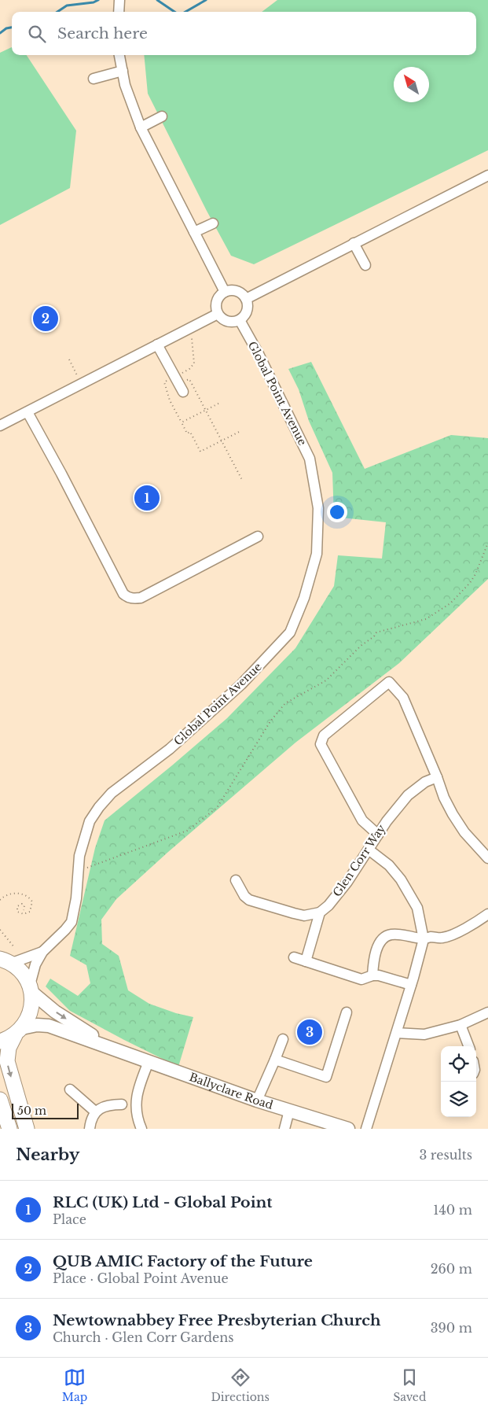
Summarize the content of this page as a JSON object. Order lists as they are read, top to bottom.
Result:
{
  "streets": {
    "main road": ["Ballyclare Road"],
    "street": ["Global Point Avenue", "Glen Corr Way"]
  },
  "crossings": [
    ["Global Point Avenue", "Ballyclare Road"]
  ],
  "scale_bar": "50 m",
  "north": "top left",
  "page": {
    "search": "Search here",
    "pins": ["2", "1", "3"],
    "scale": "50 m",
    "heading": ["Nearby", "3 results"],
    "list": [
      {
        "mark": "1",
        "name": "RLC (UK) Ltd - Global Point",
        "note": "Place",
        "value": "140 m"
      },
      {
        "mark": "2",
        "name": "QUB AMIC Factory of the Future",
        "note": "Place · Global Point Avenue",
        "value": "260 m"
      },
      {
        "mark": "3",
        "name": "Newtownabbey Free Presbyterian Church",
        "note": "Church · Glen Corr Gardens",
        "value": "390 m"
      }
    ],
    "nav": ["Map", "Directions", "Saved"]
  }
}
